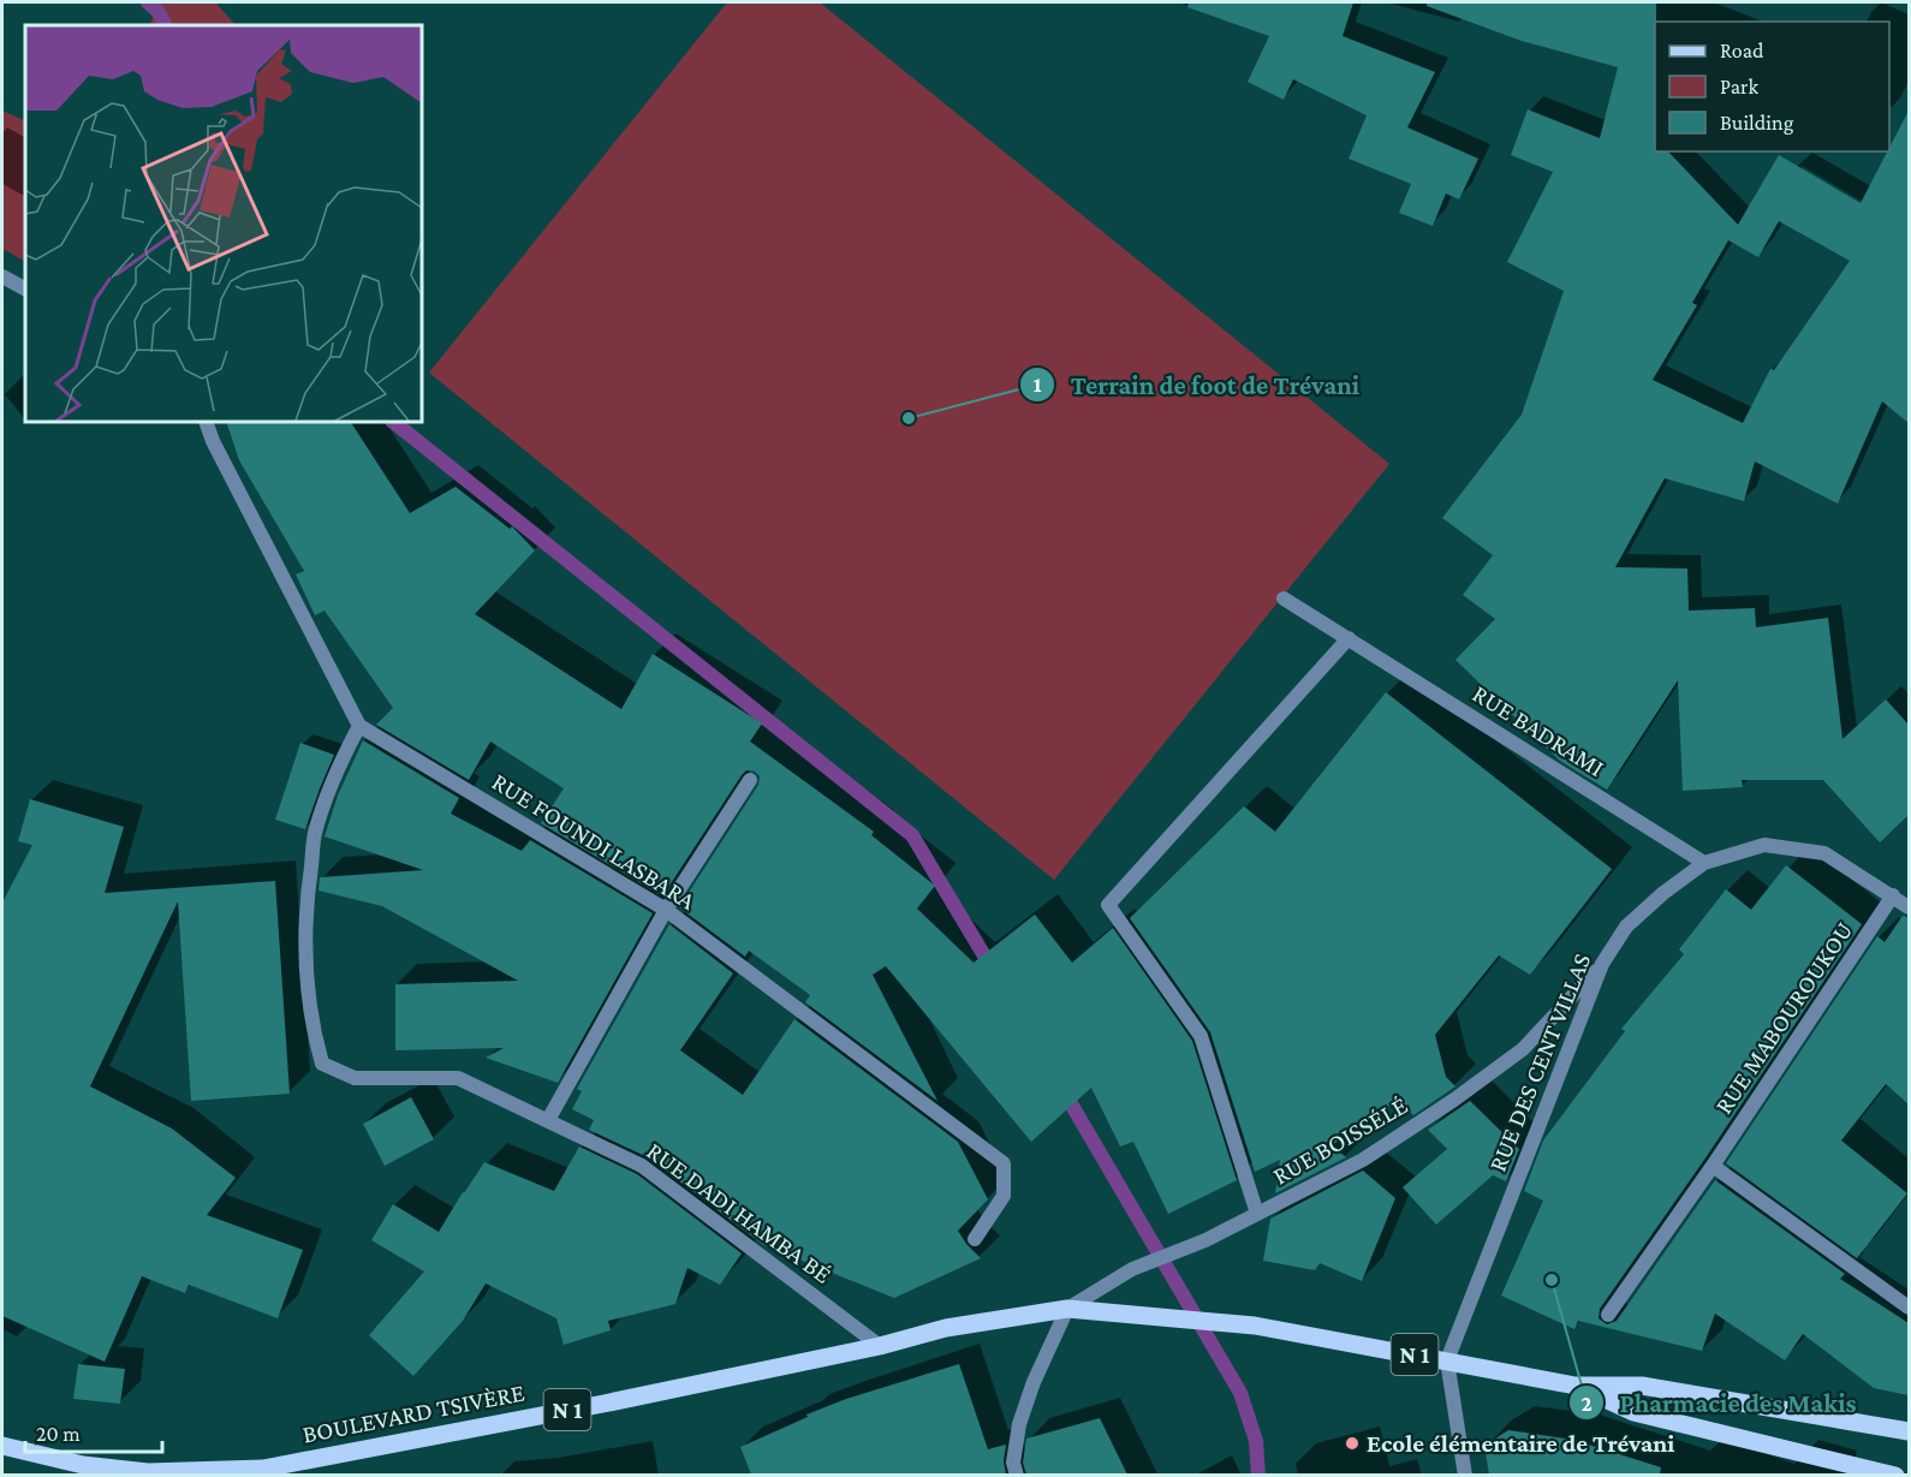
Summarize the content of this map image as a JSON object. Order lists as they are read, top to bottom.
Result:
{
  "streets": {
    "main road": ["N 1", "BOULEVARD TSIVÈRE"],
    "street": [
      "RUE BADRAMI",
      "RUE FOUNDI LASBARA",
      "RUE MABOUROUKOU",
      "RUE DES CENT VILLAS",
      "RUE BOISSÉLÉ",
      "RUE DADI HAMBA BÉ"
    ]
  },
  "crossings": [
    ["RUE BADRAMI", "RUE DES CENT VILLAS"],
    ["RUE FOUNDI LASBARA", "RUE DADI HAMBA BÉ"],
    ["RUE MABOUROUKOU", "RUE DES CENT VILLAS"],
    ["RUE DES CENT VILLAS", "RUE BOISSÉLÉ"],
    ["RUE DES CENT VILLAS", "N 1"],
    ["RUE DES CENT VILLAS", "BOULEVARD TSIVÈRE"],
    ["RUE BOISSÉLÉ", "BOULEVARD TSIVÈRE"],
    ["RUE DADI HAMBA BÉ", "BOULEVARD TSIVÈRE"],
    ["N 1", "BOULEVARD TSIVÈRE"]
  ],
  "places": ["Terrain de foot de Trévani", "Pharmacie des Makis", "Ecole élémentaire de Trévani"],
  "legend": ["Road", "Park", "Building"],
  "scale_bar": "20 m"
}
